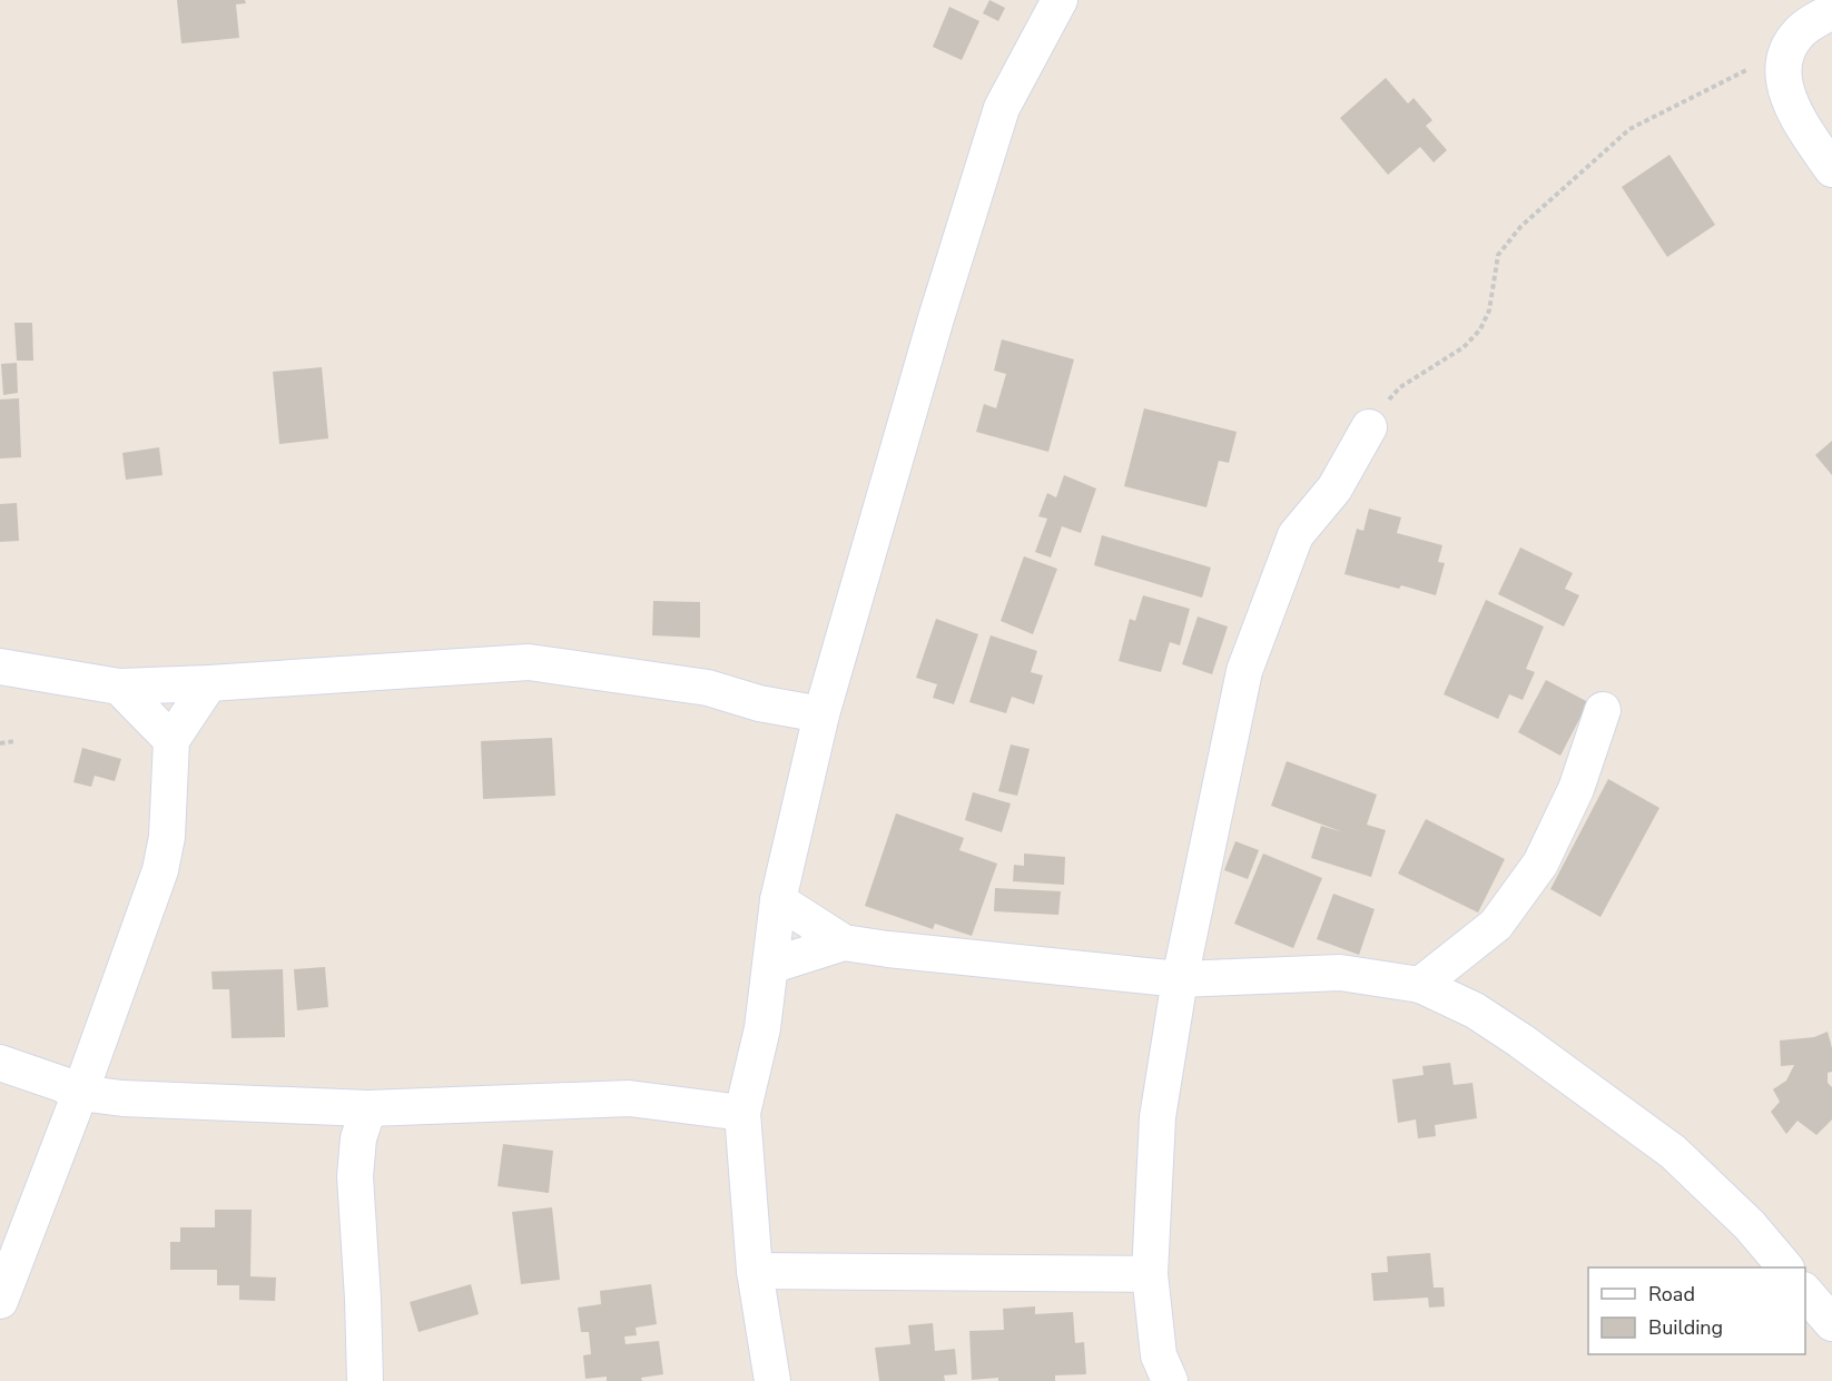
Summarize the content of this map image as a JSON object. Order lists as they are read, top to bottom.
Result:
{
  "legend": ["Road", "Building"]
}
